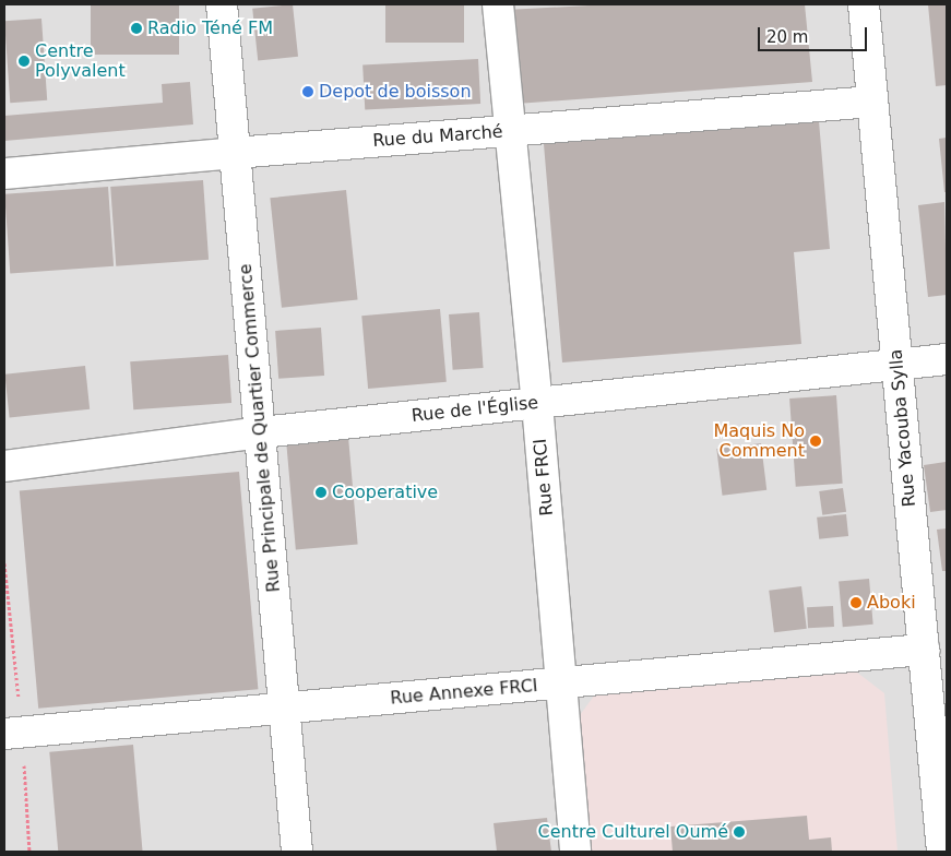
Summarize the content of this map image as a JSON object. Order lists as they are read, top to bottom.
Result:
{
  "streets": {
    "street": [
      "Rue du Marché",
      "Rue de l'Église",
      "Rue Principale de Quartier Commerce",
      "Rue Yacouba Sylla",
      "Rue FRCI",
      "Rue Annexe FRCI"
    ]
  },
  "crossings": [
    ["Rue du Marché", "Rue Principale de Quartier Commerce"],
    ["Rue du Marché", "Rue Yacouba Sylla"],
    ["Rue du Marché", "Rue FRCI"],
    ["Rue de l'Église", "Rue Principale de Quartier Commerce"],
    ["Rue de l'Église", "Rue Yacouba Sylla"],
    ["Rue de l'Église", "Rue FRCI"],
    ["Rue Principale de Quartier Commerce", "Rue Annexe FRCI"],
    ["Rue Yacouba Sylla", "Rue Annexe FRCI"],
    ["Rue FRCI", "Rue Annexe FRCI"]
  ],
  "places": [
    "Radio Téné FM",
    "Centre Polyvalent",
    "Depot de boisson",
    "Maquis No Comment",
    "Cooperative",
    "Aboki",
    "Centre Culturel Oumé"
  ],
  "scale_bar": "20 m"
}
